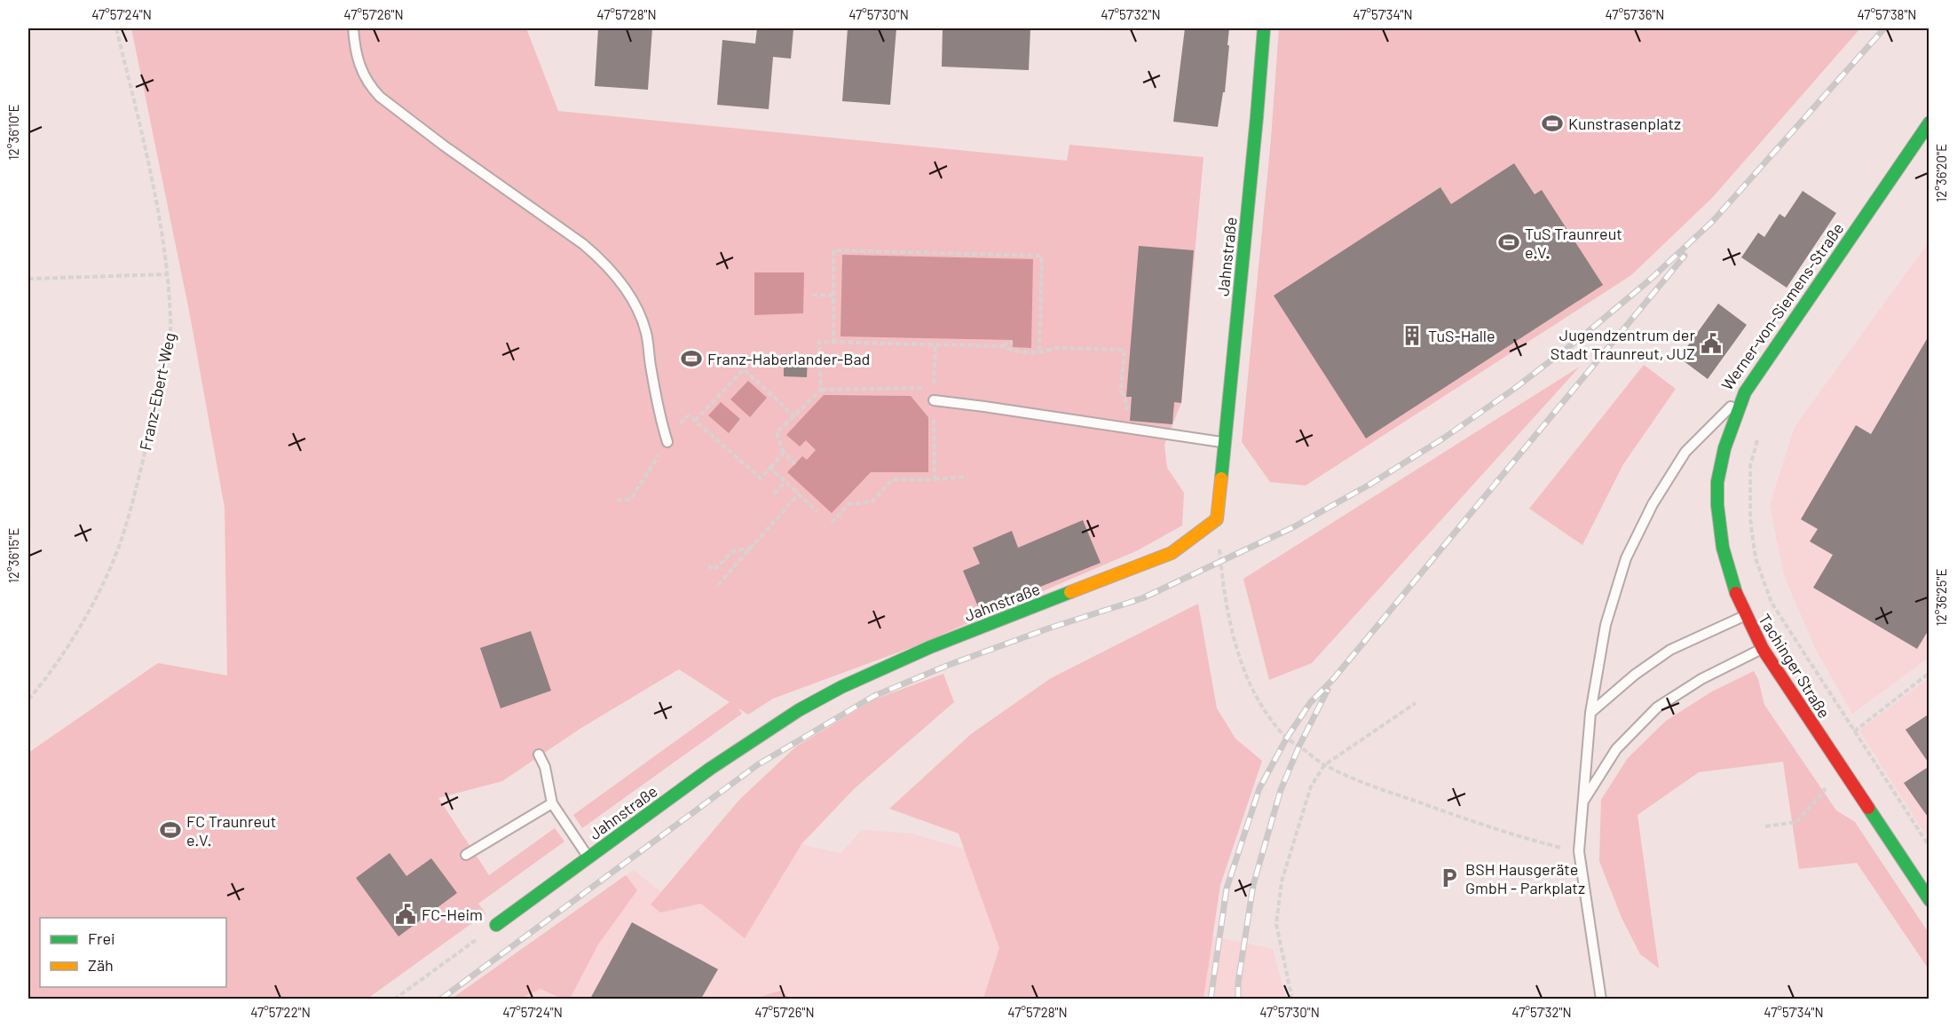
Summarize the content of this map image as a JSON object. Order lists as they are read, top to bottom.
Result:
{
  "streets": {
    "street": ["Jahnstraße", "Werner-von-Siemens-Straße", "Tachinger Straße"],
    "path": ["Franz-Ebert-Weg"]
  },
  "crossings": [
    ["Werner-von-Siemens-Straße", "Tachinger Straße"]
  ],
  "places": {
    "sports": [
      "Kunstrasenplatz",
      "TuS Traunreut e.V.",
      "Franz-Haberlander-Bad",
      "FC Traunreut e.V."
    ],
    "building": ["TuS-Halle"],
    "public building": ["Jugendzentrum der Stadt Traunreut, JUZ", "FC-Heim"],
    "parking": ["BSH Hausgeräte GmbH - Parkplatz"]
  },
  "legend": ["Frei", "Zäh"],
  "coordinates": [
    "47°57'24\"N",
    "47°57'26\"N",
    "47°57'28\"N",
    "47°57'30\"N",
    "47°57'32\"N",
    "47°57'34\"N",
    "47°57'36\"N",
    "47°57'38\"N",
    "12°36'10\"E",
    "12°36'20\"E",
    "12°36'15\"E",
    "12°36'25\"E",
    "47°57'22\"N"
  ]
}
